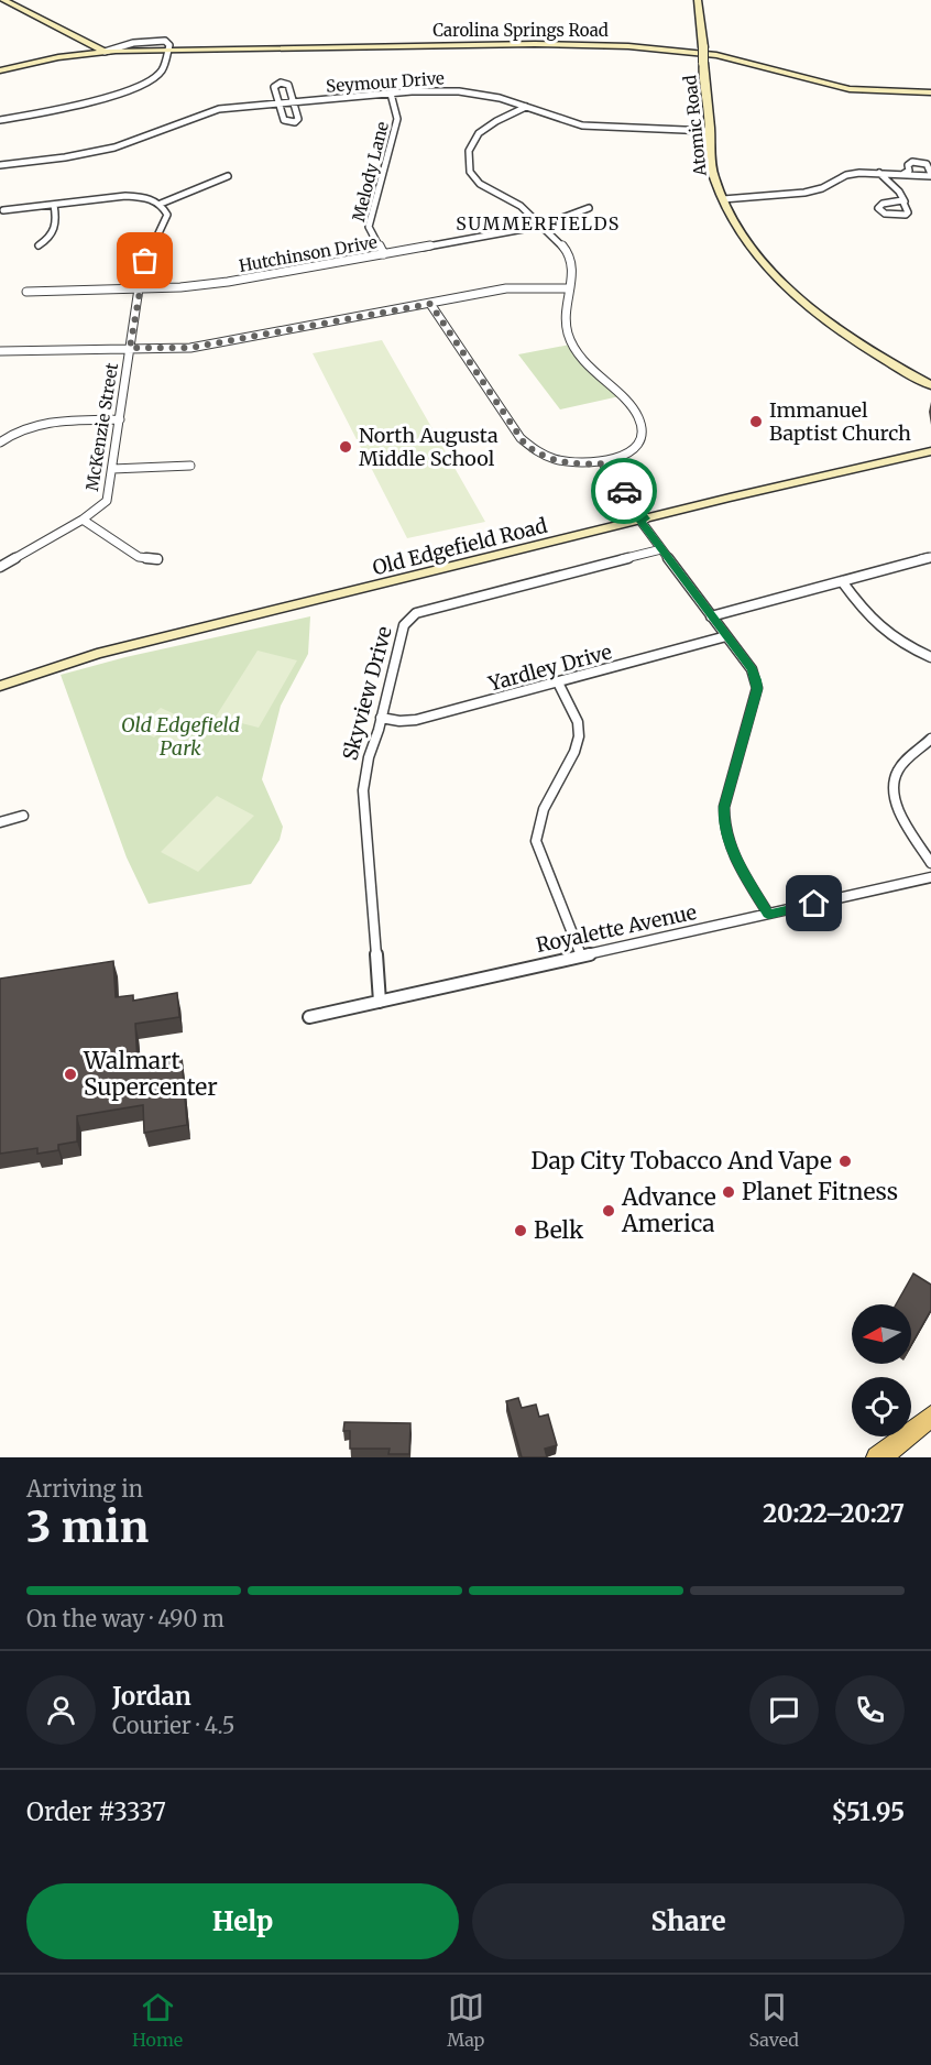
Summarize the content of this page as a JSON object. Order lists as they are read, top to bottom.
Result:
{
  "streets": {
    "street": [
      "Carolina Springs Road",
      "Seymour Drive",
      "Atomic Road",
      "Melody Lane",
      "Hutchinson Drive",
      "McKenzie Street",
      "Old Edgefield Road",
      "Yardley Drive",
      "Skyview Drive",
      "Royalette Avenue"
    ]
  },
  "crossings": [
    ["Seymour Drive", "Atomic Road"],
    ["Seymour Drive", "Melody Lane"],
    ["Melody Lane", "Hutchinson Drive"],
    ["Hutchinson Drive", "McKenzie Street"],
    ["Yardley Drive", "Skyview Drive"],
    ["Skyview Drive", "Royalette Avenue"]
  ],
  "districts": ["SUMMERFIELDS"],
  "parks": ["Old Edgefield Park"],
  "places": [
    "Immanuel Baptist Church",
    "North Augusta Middle School",
    "Walmart Supercenter",
    "Dap City Tobacco And Vape",
    "Planet Fitness",
    "Advance America",
    "Belk"
  ],
  "north": "left",
  "page": {
    "heading": ["3 min", "Arriving in", "20:22–20:27"],
    "panel": [
      "Jordan",
      "Courier · 4.5",
      "Order #3337",
      "$51.95"
    ],
    "bar": "On the way · 490 m",
    "buttons": ["Help", "Share"],
    "tabs": ["Home", "Map", "Saved"]
  }
}
